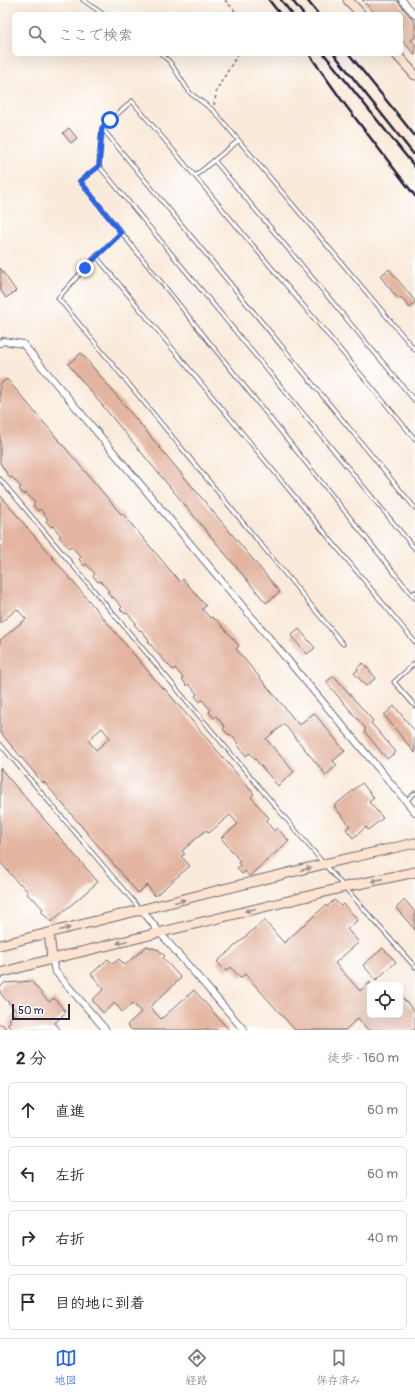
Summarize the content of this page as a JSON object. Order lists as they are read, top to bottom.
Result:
{
  "scale_bar": "50 m",
  "page": {
    "search": "ここで検索",
    "scale": "50 m",
    "heading": ["2 分", "徒歩 · 160 m"],
    "list": [
      ["直進", "60 m"],
      ["左折", "60 m"],
      ["右折", "40 m"],
      "目的地に到着"
    ],
    "nav": ["地図", "経路", "保存済み"]
  }
}
